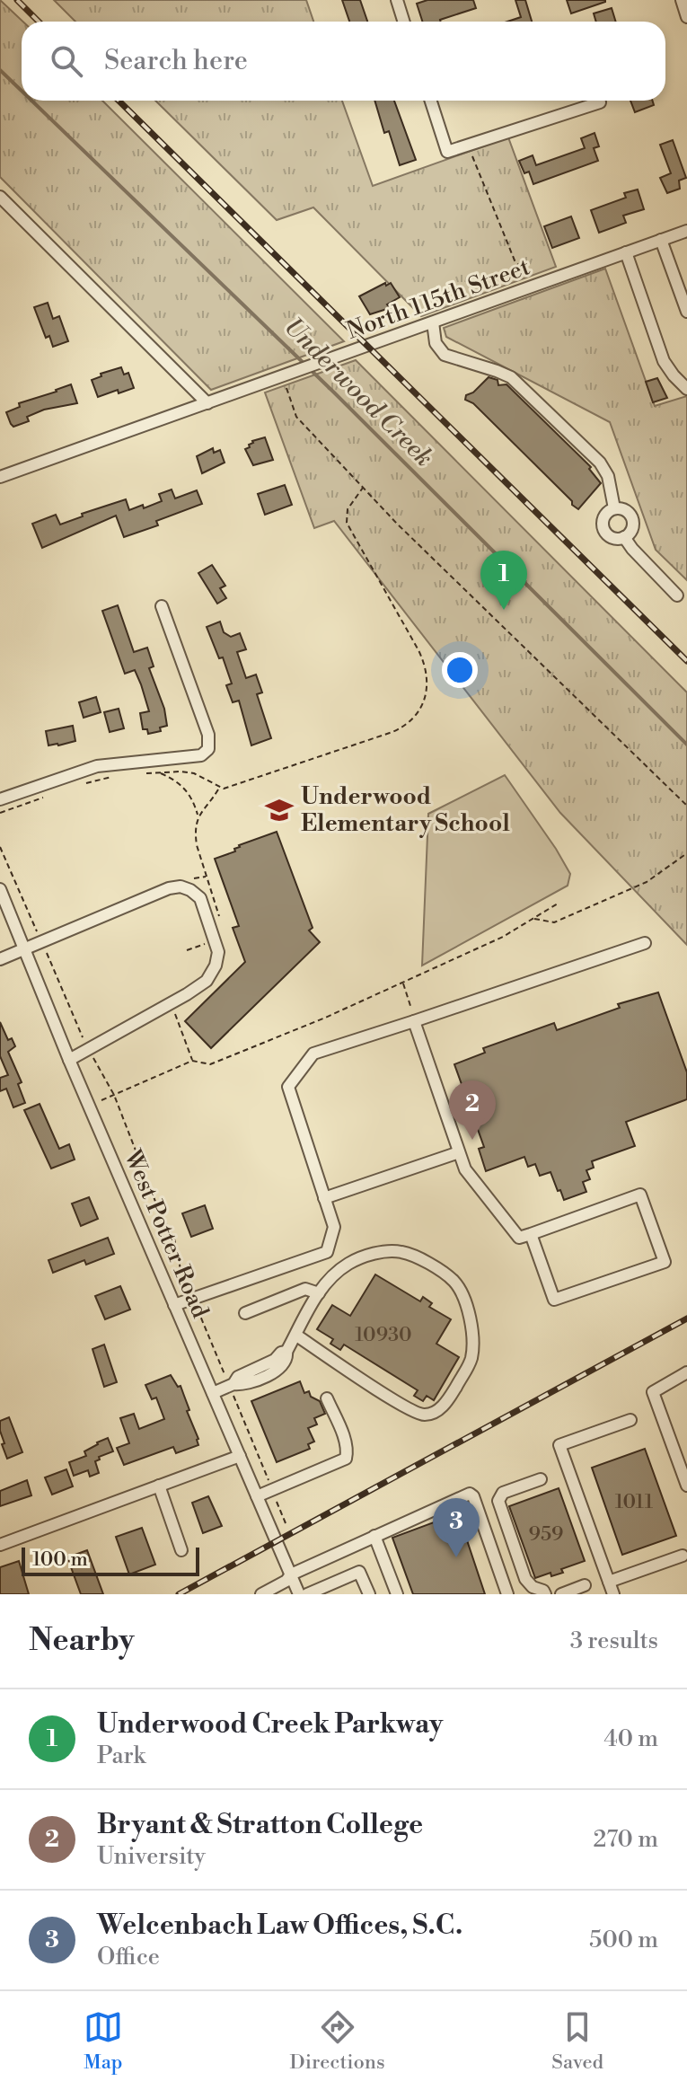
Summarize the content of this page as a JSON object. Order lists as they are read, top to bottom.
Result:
{
  "streets": {
    "street": ["North 115th Street", "West Potter Road"]
  },
  "water": ["Underwood Creek"],
  "places": {
    "school or university": ["Underwood Elementary School"]
  },
  "house_numbers": ["10930", "1011", "959"],
  "scale_bar": "100 m",
  "page": {
    "search": "Search here",
    "pins": ["1", "2", "3"],
    "scale": "100 m",
    "heading": ["Nearby", "3 results"],
    "list": [
      {
        "mark": "1",
        "name": "Underwood Creek Parkway",
        "note": "Park",
        "value": "40 m"
      },
      {
        "mark": "2",
        "name": "Bryant & Stratton College",
        "note": "University",
        "value": "270 m"
      },
      {
        "mark": "3",
        "name": "Welcenbach Law Offices, S.C.",
        "note": "Office",
        "value": "500 m"
      }
    ],
    "nav": ["Map", "Directions", "Saved"]
  }
}
